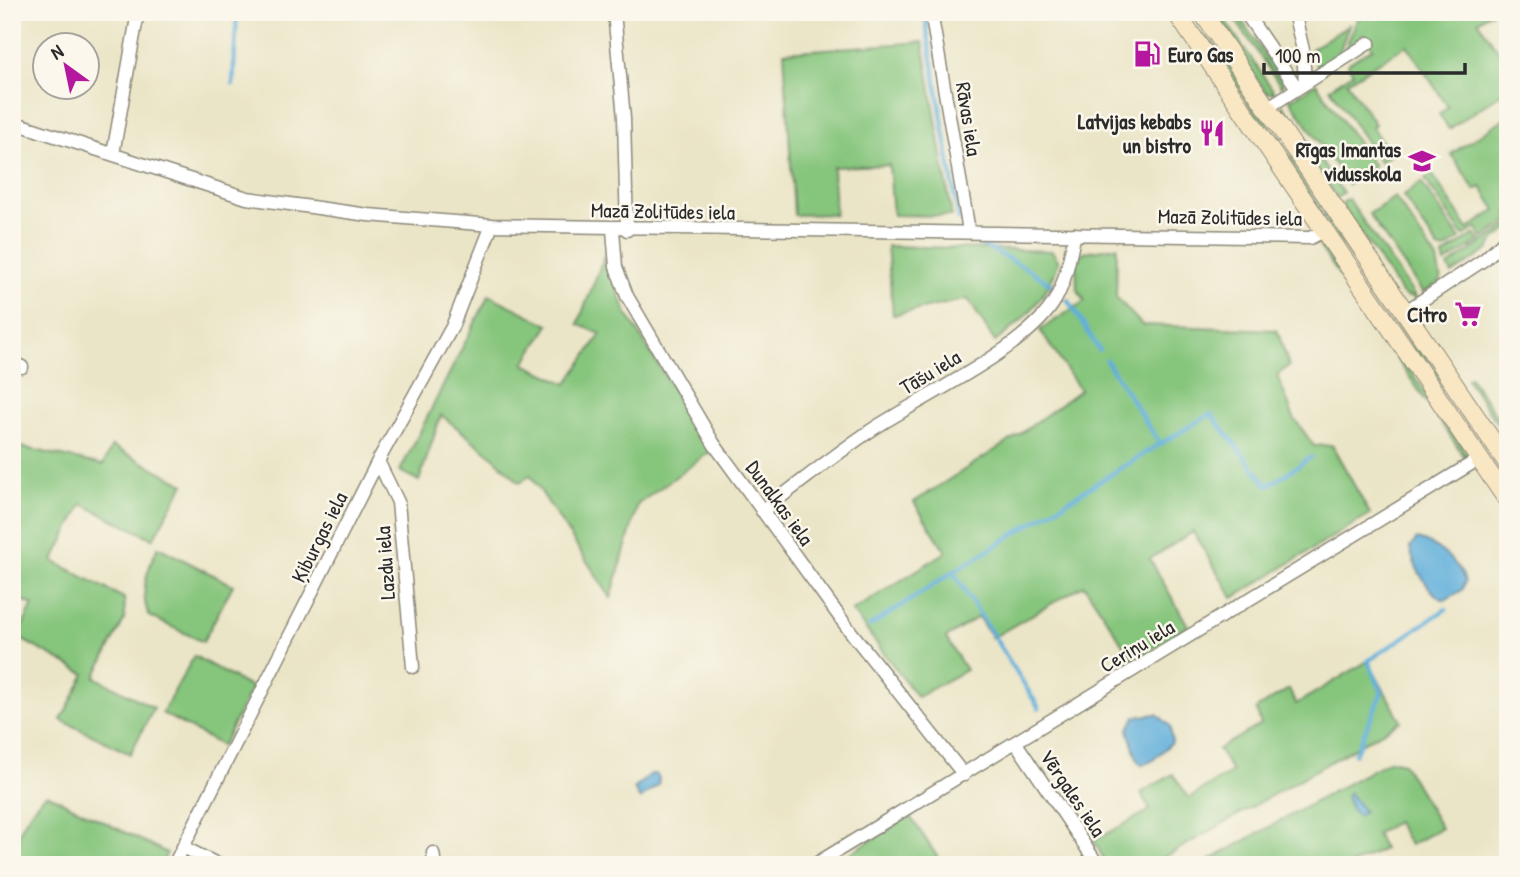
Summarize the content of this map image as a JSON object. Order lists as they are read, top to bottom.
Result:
{
  "streets": {
    "street": [
      "Rāvas iela",
      "Mazā Zolitūdes iela",
      "Tāšu iela",
      "Dunalkas iela",
      "Ķiburgas iela",
      "Lazdu iela",
      "Ceriņu iela",
      "Vērgales iela"
    ]
  },
  "crossings": [
    ["Rāvas iela", "Mazā Zolitūdes iela"],
    ["Mazā Zolitūdes iela", "Tāšu iela"],
    ["Mazā Zolitūdes iela", "Dunalkas iela"],
    ["Mazā Zolitūdes iela", "Ķiburgas iela"],
    ["Tāšu iela", "Dunalkas iela"],
    ["Dunalkas iela", "Ceriņu iela"],
    ["Ķiburgas iela", "Lazdu iela"],
    ["Ceriņu iela", "Vērgales iela"]
  ],
  "places": {
    "fuel station": ["Euro Gas"],
    "restaurant": ["Latvijas kebabs un bistro"],
    "school or university": ["Rīgas Imantas vidusskola"],
    "supermarket": ["Citro"]
  },
  "scale_bar": "100 m",
  "north": "top left"
}
